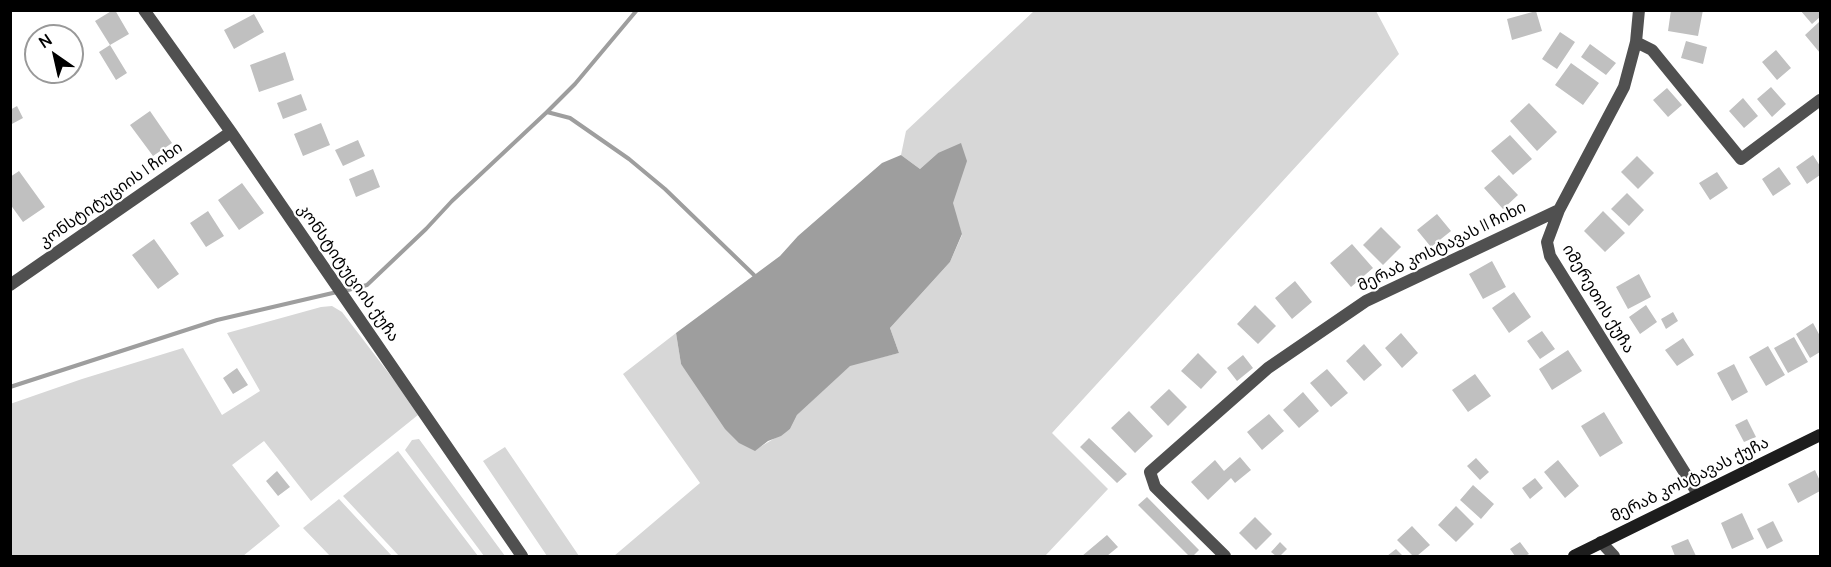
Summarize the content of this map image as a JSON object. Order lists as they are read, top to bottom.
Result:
{
  "streets": {
    "main road": ["მერაბ კოსტავას ქუჩა"],
    "street": [
      "კონსტიტუციის I ჩიხი",
      "მერაბ კოსტავას II ჩიხი",
      "კონსტიტუციის ქუჩა",
      "იმერეთის ქუჩა"
    ]
  },
  "crossings": [
    ["კონსტიტუციის I ჩიხი", "კონსტიტუციის ქუჩა"],
    ["მერაბ კოსტავას II ჩიხი", "იმერეთის ქუჩა"],
    ["იმერეთის ქუჩა", "მერაბ კოსტავას ქუჩა"]
  ],
  "north": "top left"
}
